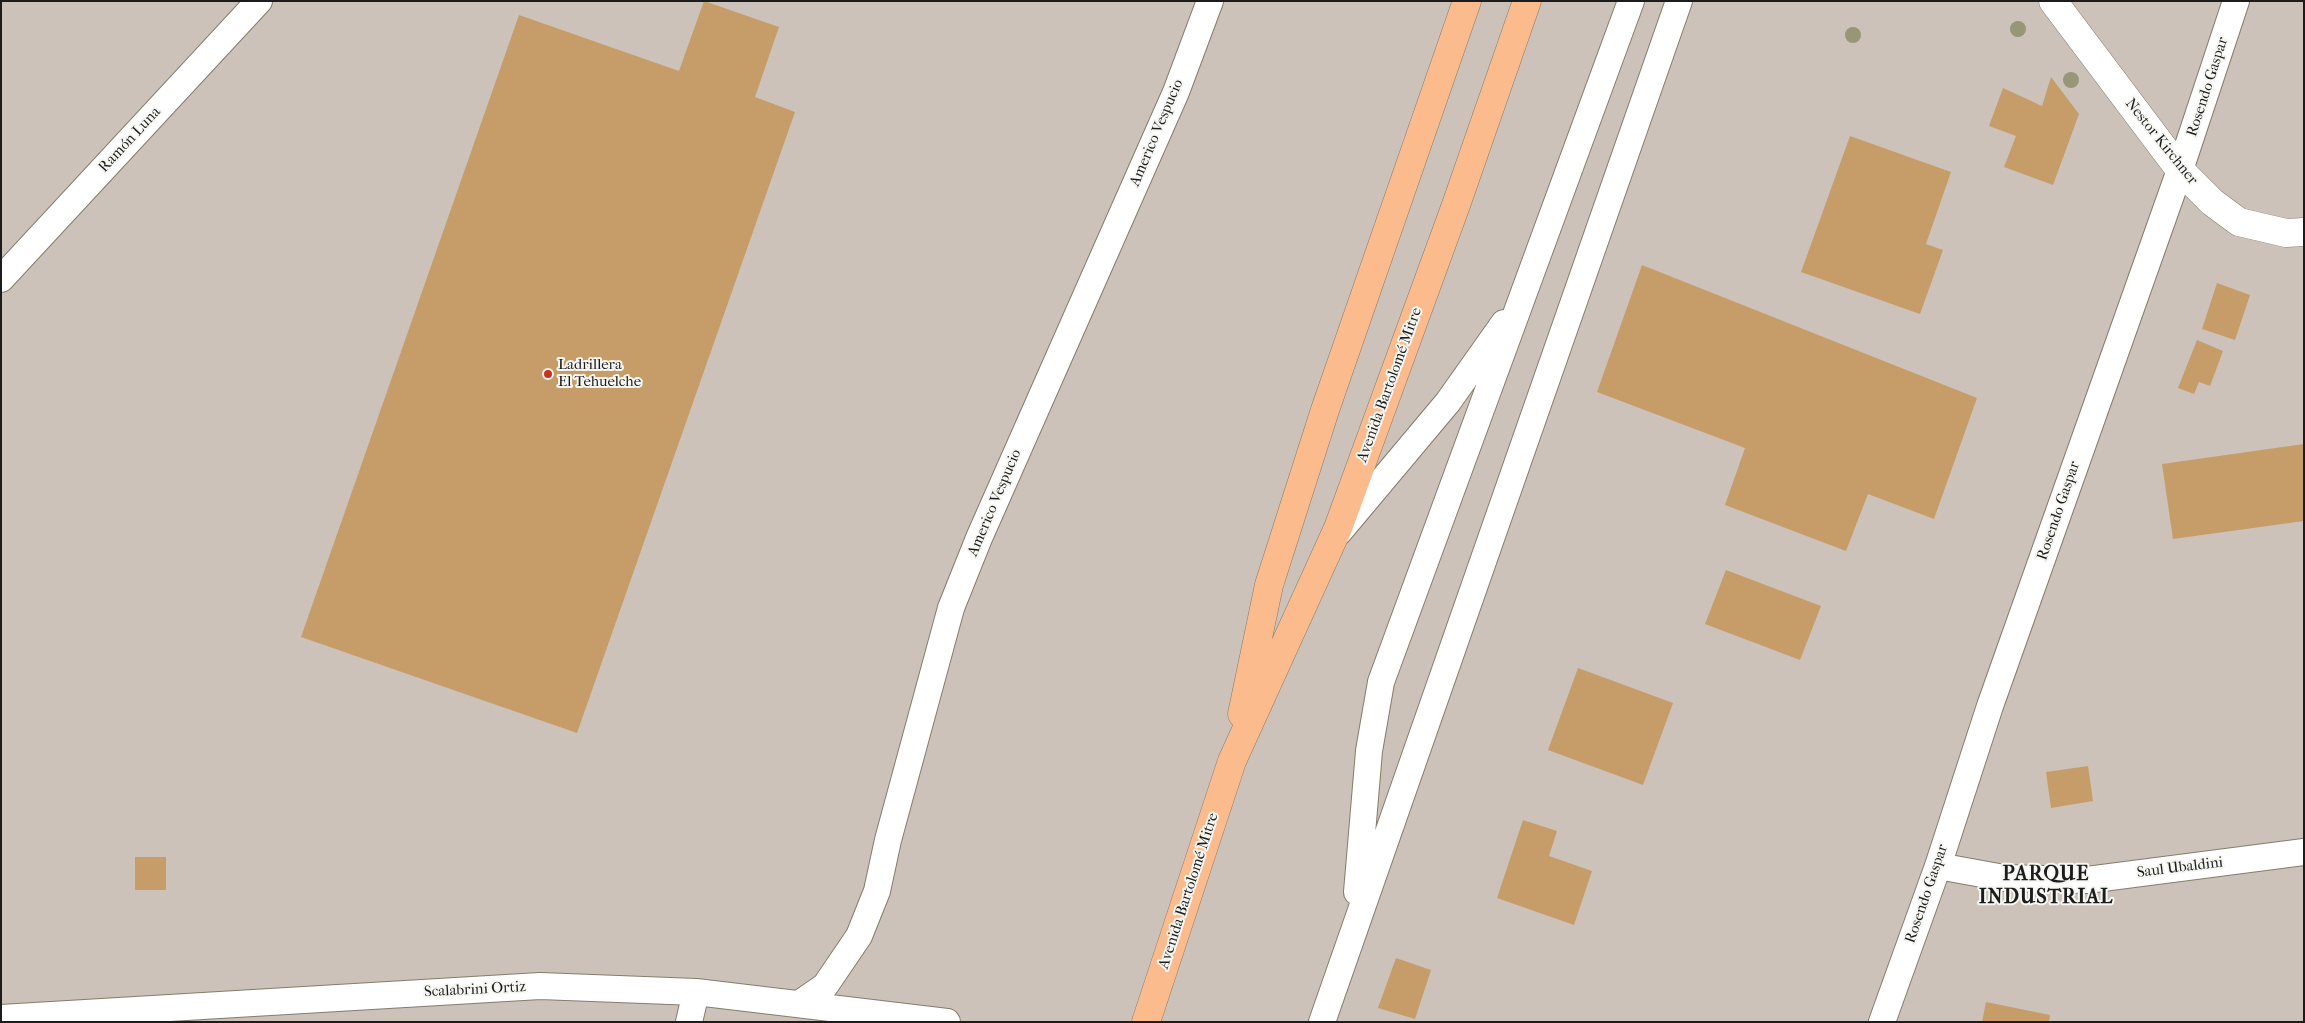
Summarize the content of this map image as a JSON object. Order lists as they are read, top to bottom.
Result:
{
  "streets": {
    "main road": ["Avenida Bartolomé Mitre"],
    "street": [
      "Rosendo Gaspar",
      "Americo Vespucio",
      "Ramón Luna",
      "Nestor Kirchner",
      "Saul Ubaldini",
      "Scalabrini Ortiz"
    ]
  },
  "crossings": [
    ["Rosendo Gaspar", "Nestor Kirchner"],
    ["Rosendo Gaspar", "Saul Ubaldini"],
    ["Americo Vespucio", "Scalabrini Ortiz"]
  ],
  "districts": ["PARQUE INDUSTRIAL"],
  "places": ["Ladrillera El Tehuelche"]
}
